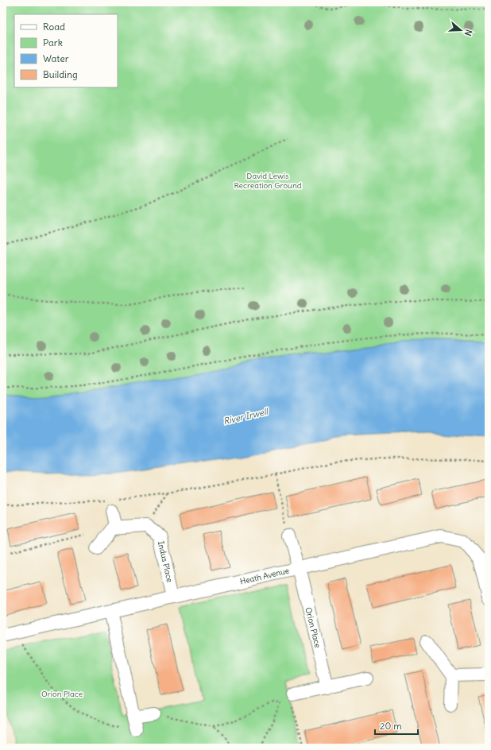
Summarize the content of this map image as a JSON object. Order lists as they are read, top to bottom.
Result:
{
  "streets": {
    "street": ["Indus Place", "Heath Avenue", "Orion Place"]
  },
  "crossings": [
    ["Indus Place", "Heath Avenue"],
    ["Heath Avenue", "Orion Place"]
  ],
  "water": ["River Irwell"],
  "parks": ["David Lewis Recreation Ground", "Orion Place"],
  "legend": [
    "Road",
    "Park",
    "Water",
    "Building"
  ],
  "scale_bar": "20 m",
  "north": "right"
}
